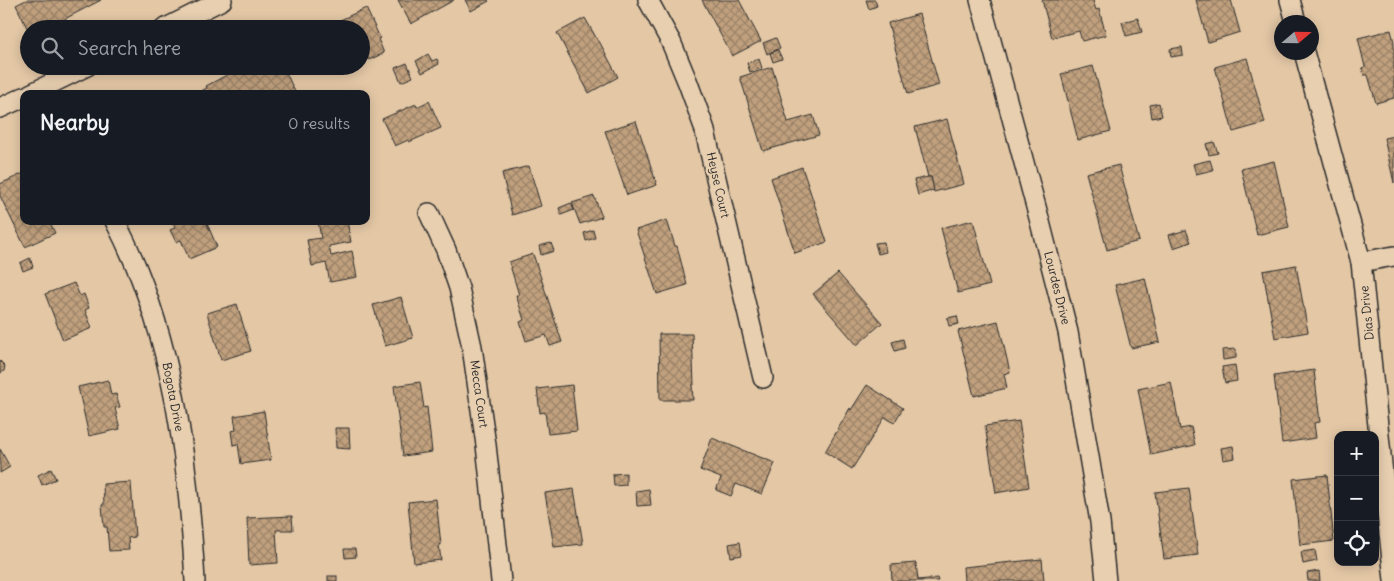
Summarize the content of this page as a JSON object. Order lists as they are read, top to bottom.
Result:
{
  "streets": {
    "street": [
      "Heyse Court",
      "Lourdes Drive",
      "Dias Drive",
      "Mecca Court",
      "Bogota Drive"
    ]
  },
  "north": "right",
  "page": {
    "search": "Search here",
    "heading": ["Nearby", "0 results"],
    "map_buttons": ["+", "−"]
  }
}
